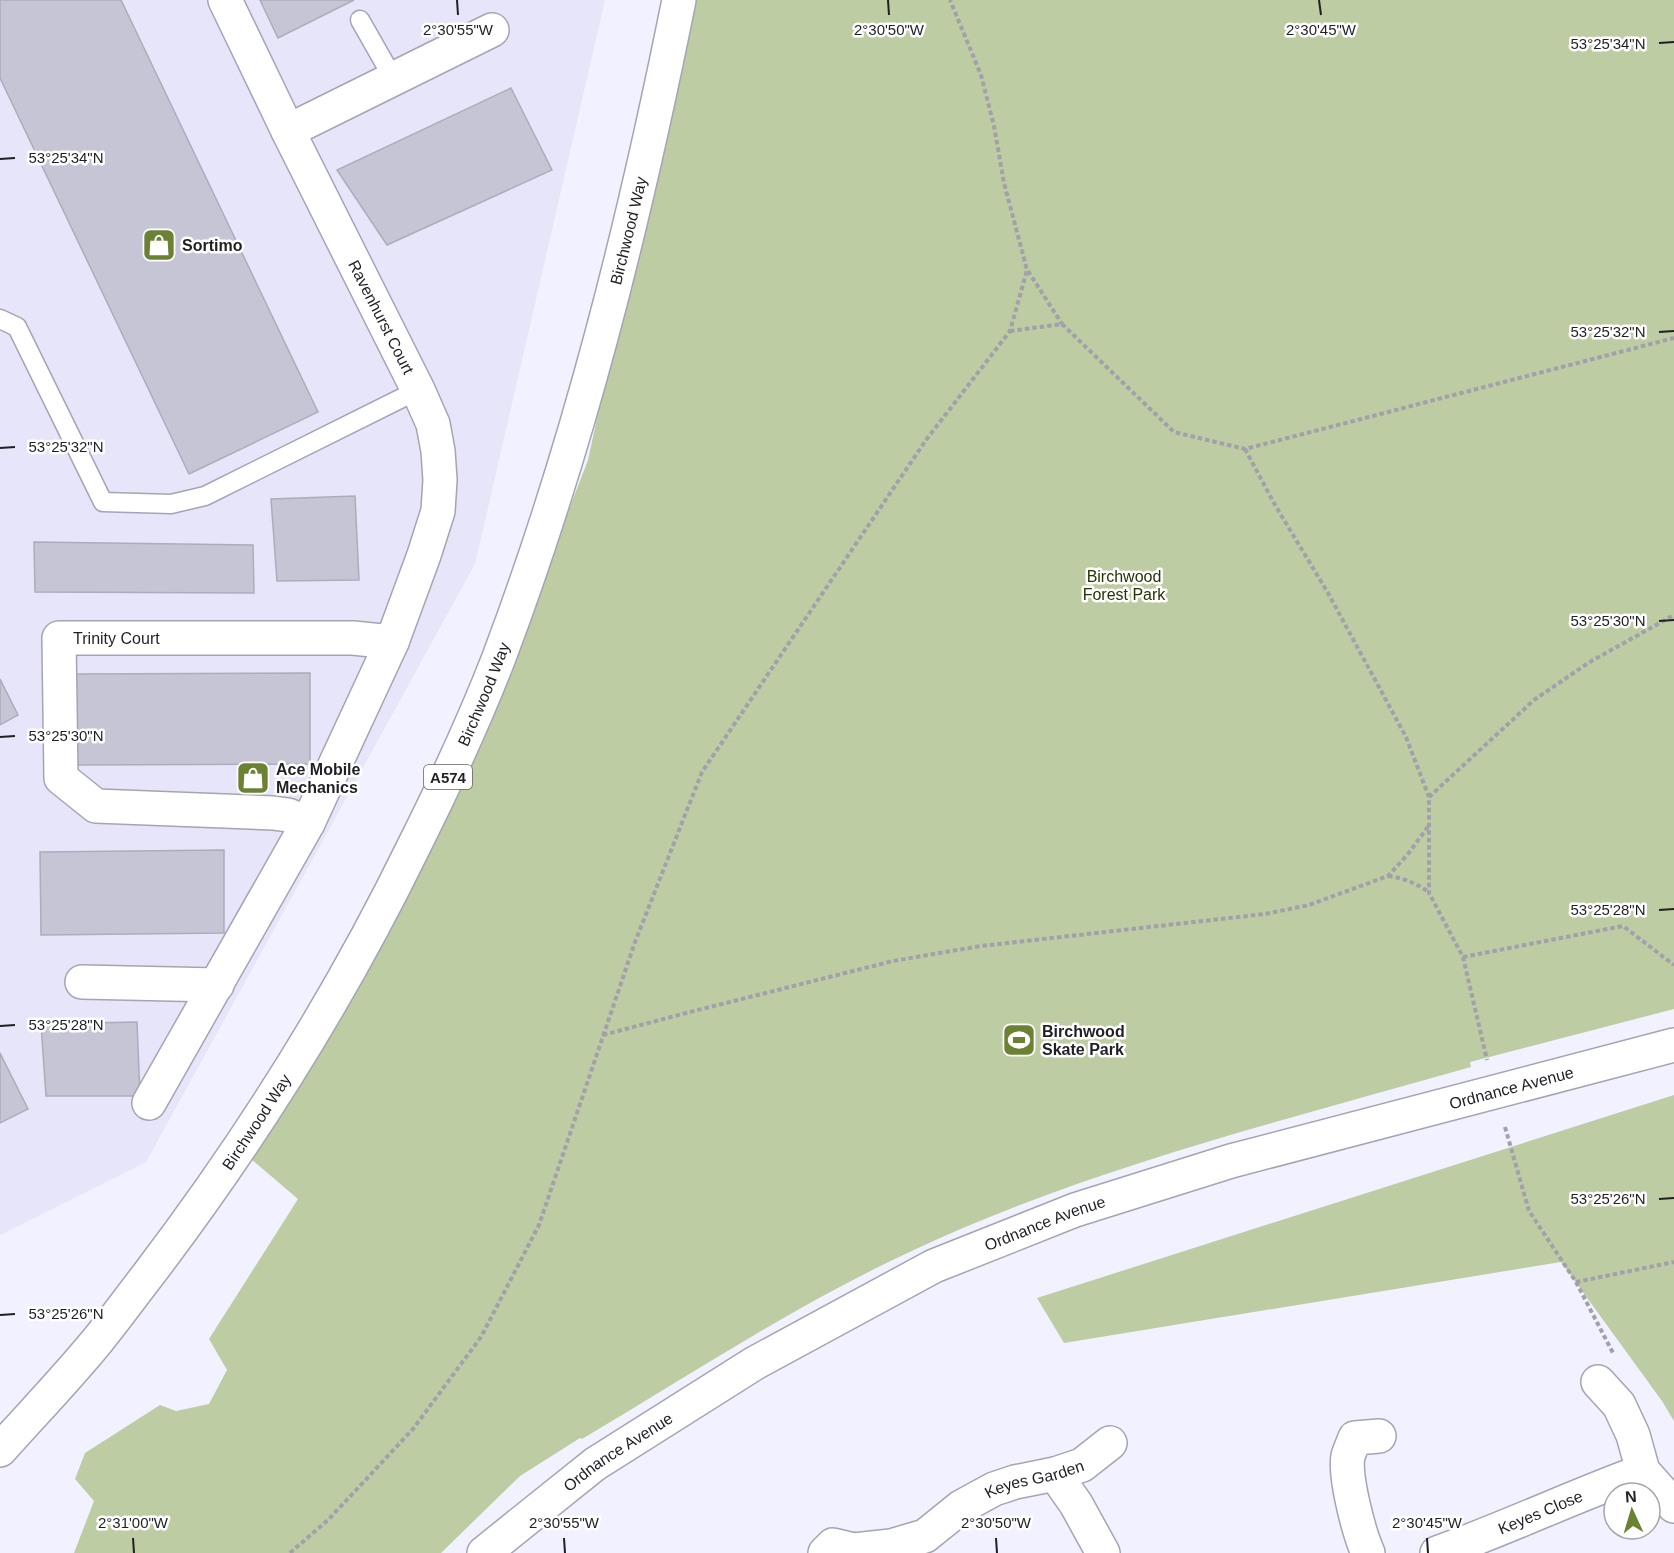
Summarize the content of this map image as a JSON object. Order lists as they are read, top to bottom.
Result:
{
  "streets": {
    "street": [
      "Birchwood Way",
      "Ravenhurst Court",
      "Trinity Court",
      "A574",
      "Ordnance Avenue",
      "Keyes Garden",
      "Keyes Close"
    ]
  },
  "crossings": [
    ["Ravenhurst Court", "Trinity Court"]
  ],
  "parks": ["Birchwood Forest Park"],
  "places": {
    "shop": ["Sortimo", "Ace Mobile Mechanics"],
    "sports": ["Birchwood Skate Park"]
  },
  "north": "top",
  "coordinates": [
    "2°30'55\"W",
    "2°30'50\"W",
    "2°30'45\"W",
    "53°25'34\"N",
    "53°25'32\"N",
    "53°25'30\"N",
    "53°25'28\"N",
    "53°25'26\"N",
    "2°31'00\"W"
  ]
}
